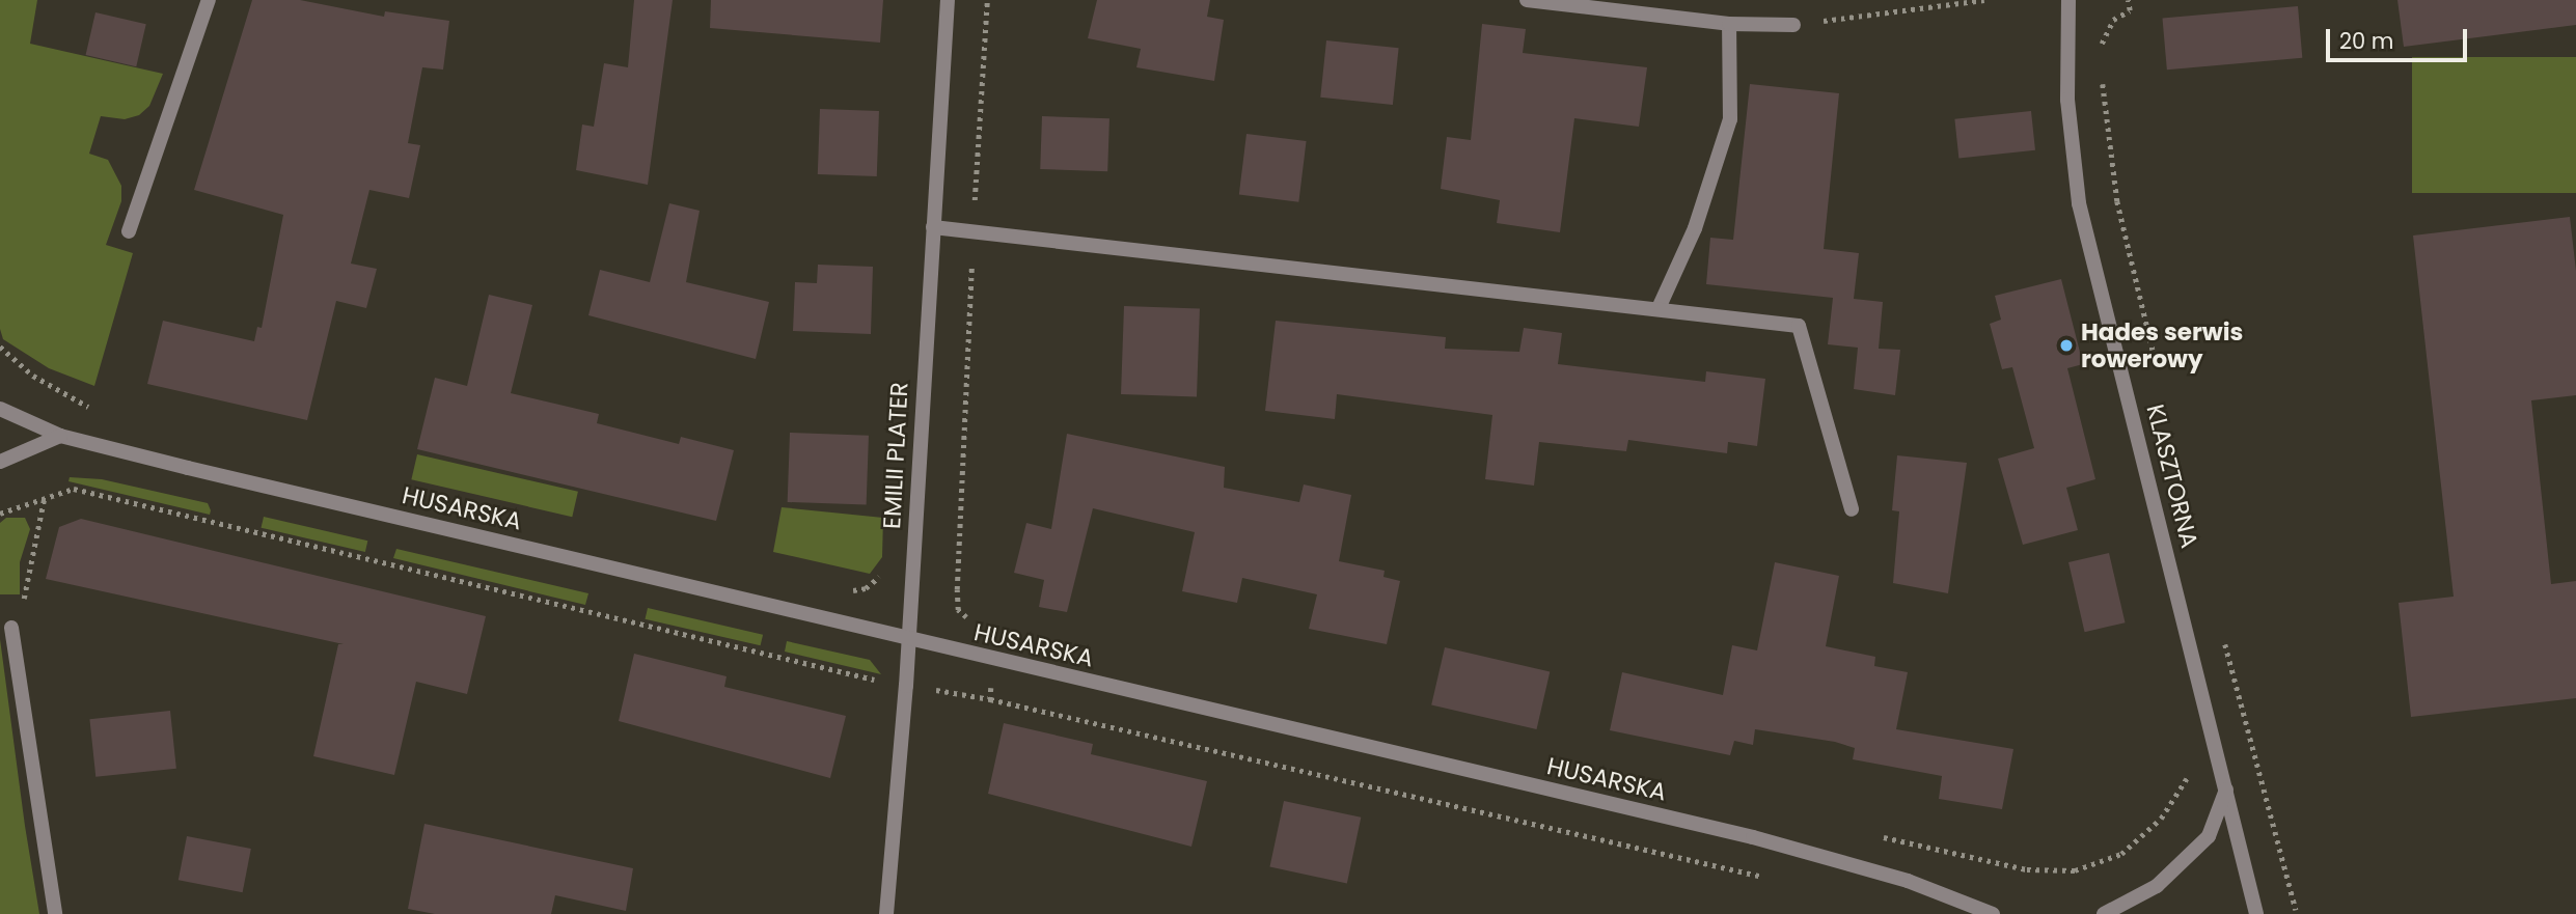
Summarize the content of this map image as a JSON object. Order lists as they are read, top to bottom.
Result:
{
  "streets": {
    "street": ["EMILII PLATER", "KLASZTORNA", "HUSARSKA"]
  },
  "crossings": [
    ["EMILII PLATER", "HUSARSKA"]
  ],
  "places": ["Hades serwis rowerowy"],
  "scale_bar": "20 m"
}
